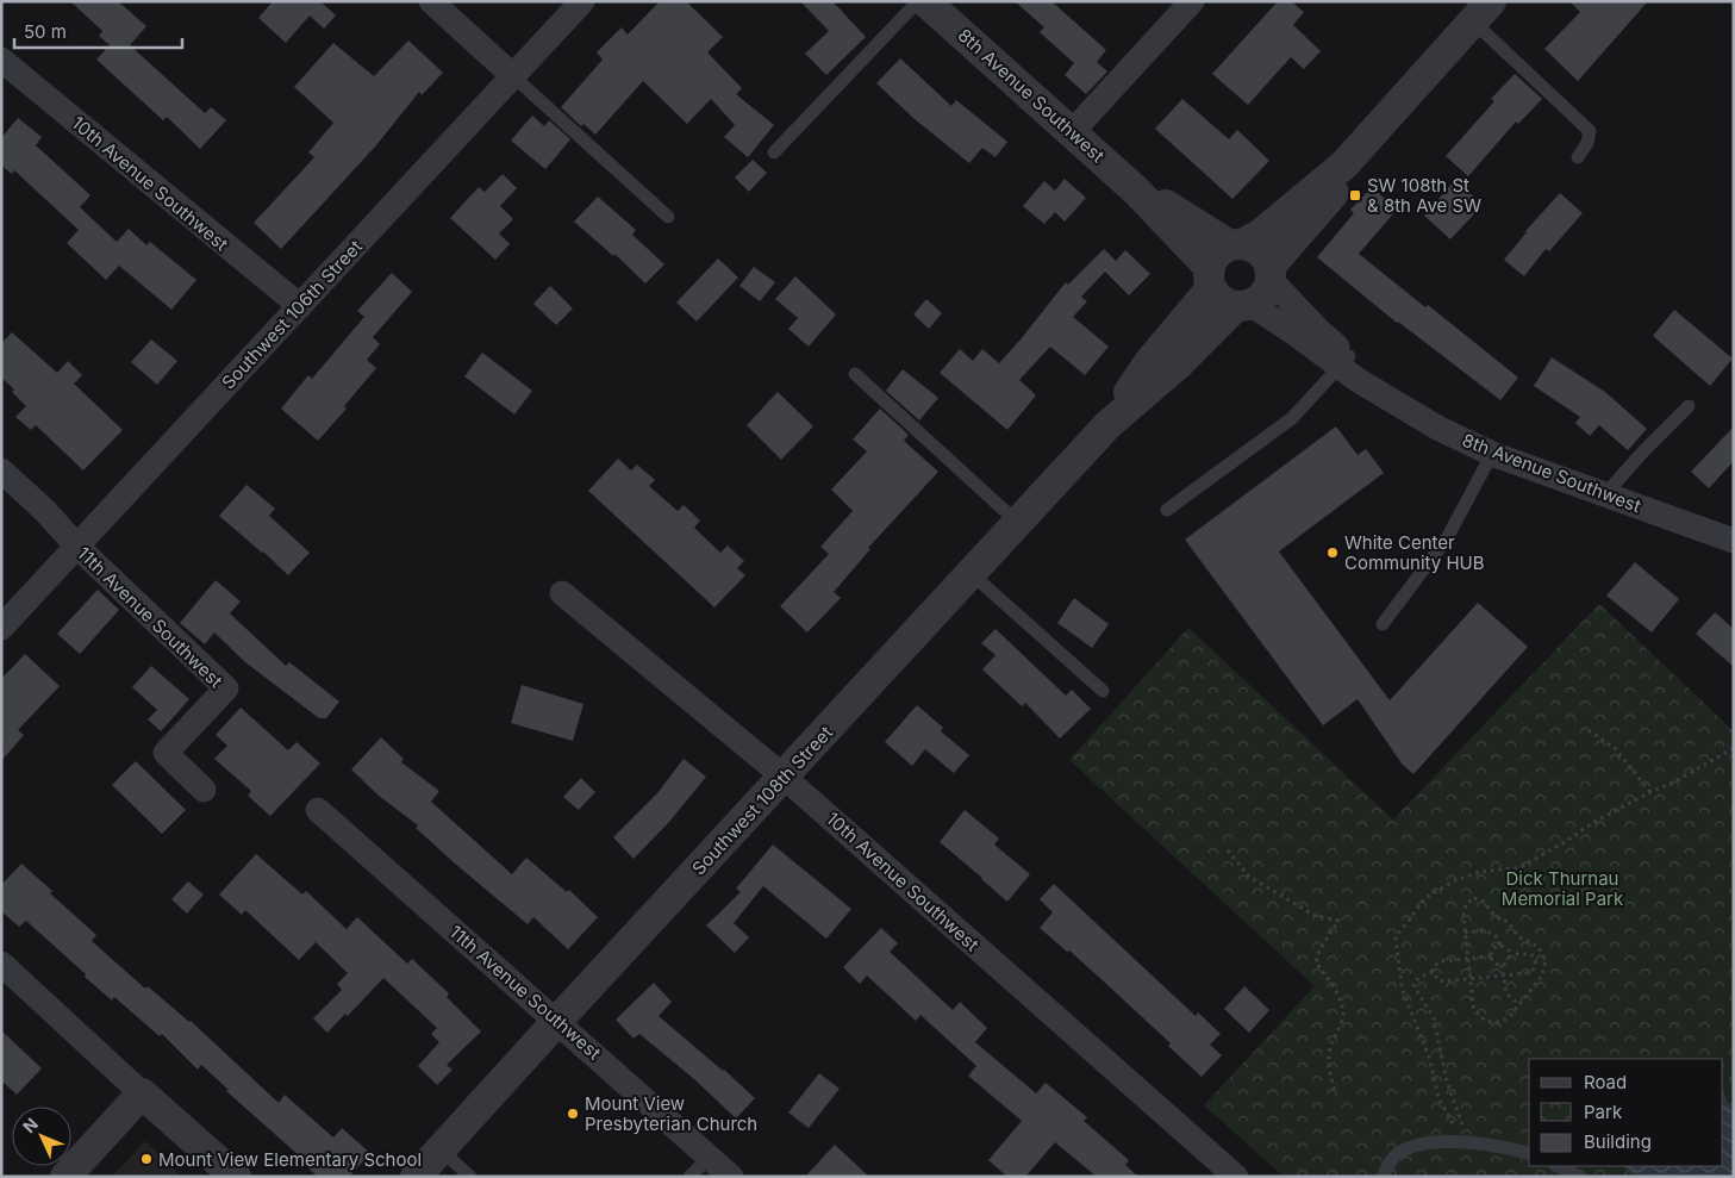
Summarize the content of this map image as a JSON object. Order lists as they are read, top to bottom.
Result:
{
  "streets": {
    "street": [
      "8th Avenue Southwest",
      "10th Avenue Southwest",
      "Southwest 106th Street",
      "11th Avenue Southwest",
      "Southwest 108th Street"
    ]
  },
  "crossings": [
    ["8th Avenue Southwest", "Southwest 108th Street"],
    ["10th Avenue Southwest", "Southwest 106th Street"],
    ["10th Avenue Southwest", "Southwest 108th Street"],
    ["Southwest 106th Street", "11th Avenue Southwest"],
    ["11th Avenue Southwest", "Southwest 108th Street"]
  ],
  "parks": ["Dick Thurnau Memorial Park"],
  "places": {
    "transit": ["SW 108th St & 8th Ave SW"],
    "other": ["White Center Community HUB", "Mount View Presbyterian Church", "Mount View Elementary School"]
  },
  "legend": ["Road", "Park", "Building"],
  "scale_bar": "50 m",
  "north": "top left"
}
